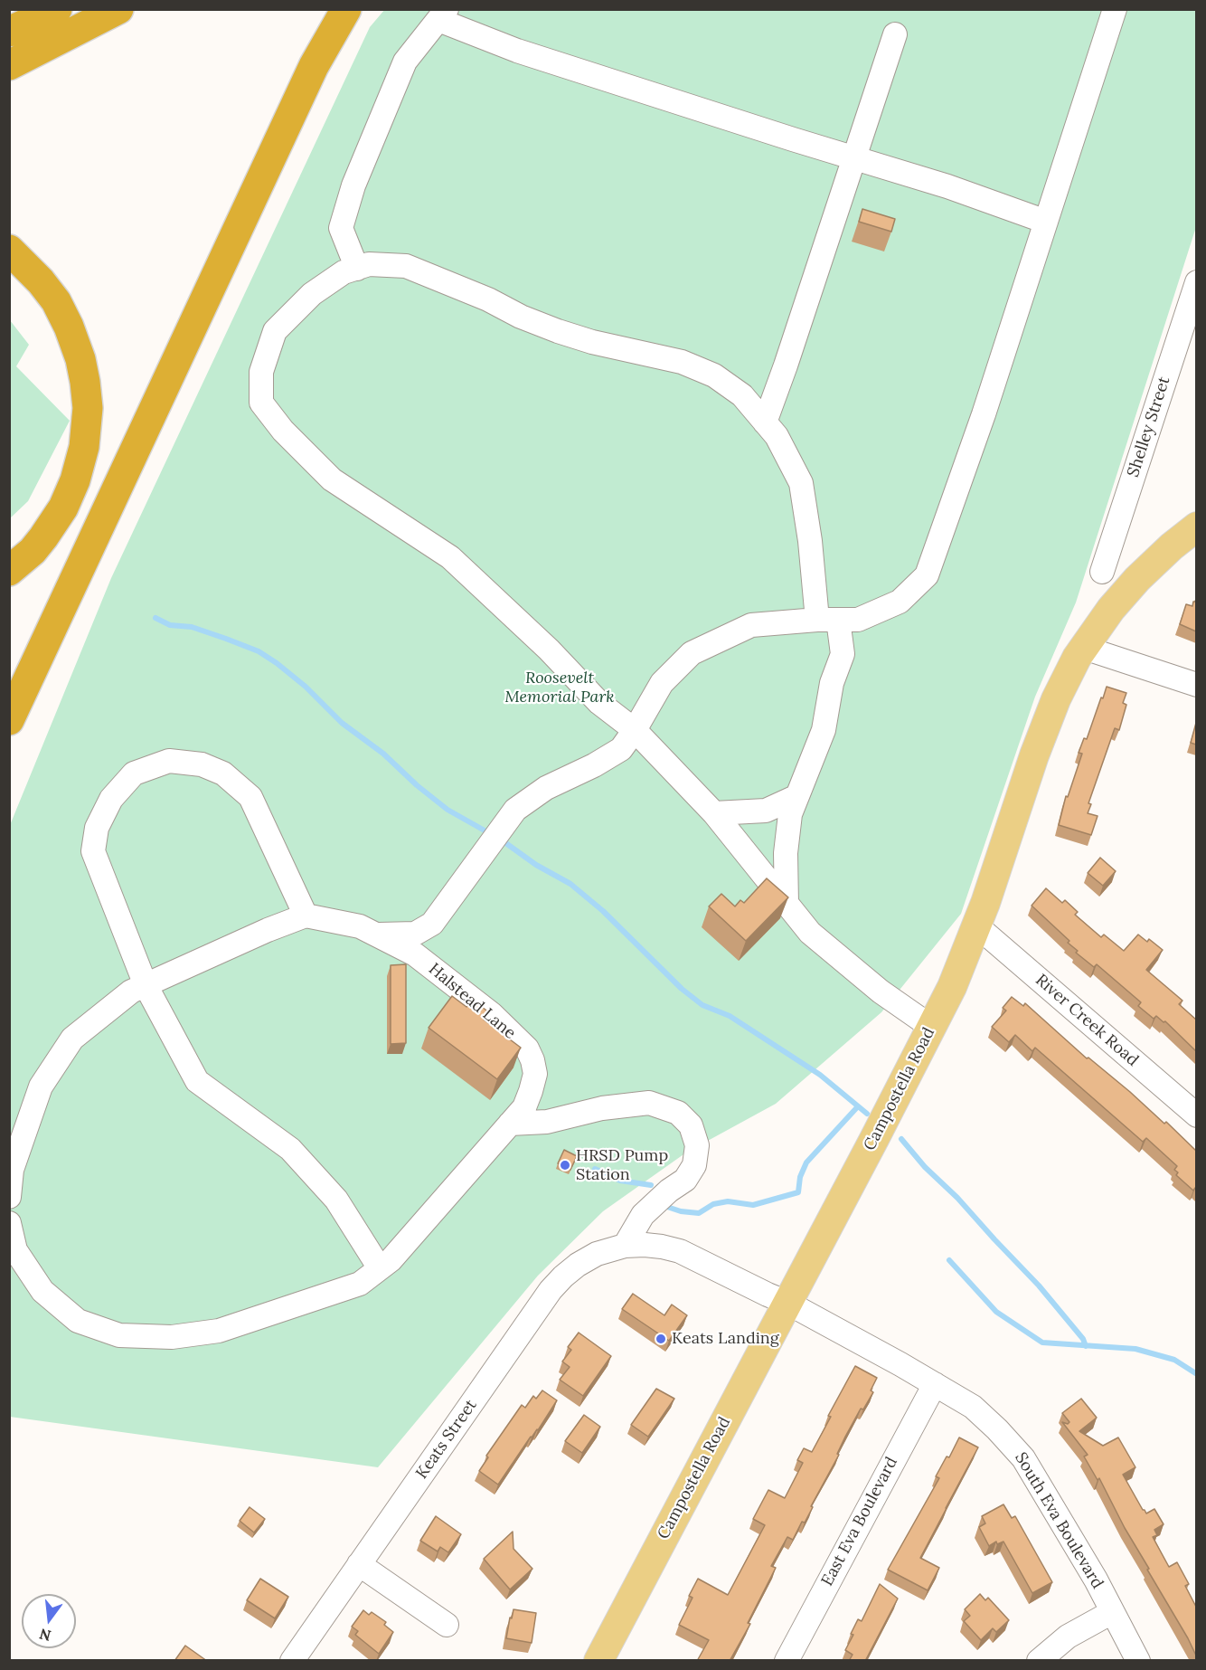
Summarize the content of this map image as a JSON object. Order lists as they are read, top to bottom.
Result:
{
  "streets": {
    "main road": ["Campostella Road"],
    "street": [
      "Shelley Street",
      "Halstead Lane",
      "River Creek Road",
      "Keats Street",
      "South Eva Boulevard",
      "East Eva Boulevard"
    ]
  },
  "crossings": [
    ["River Creek Road", "Campostella Road"],
    ["Campostella Road", "Keats Street"],
    ["Campostella Road", "South Eva Boulevard"],
    ["Keats Street", "South Eva Boulevard"],
    ["South Eva Boulevard", "East Eva Boulevard"]
  ],
  "parks": ["Roosevelt Memorial Park"],
  "places": ["HRSD Pump Station", "Keats Landing"],
  "north": "bottom"
}
